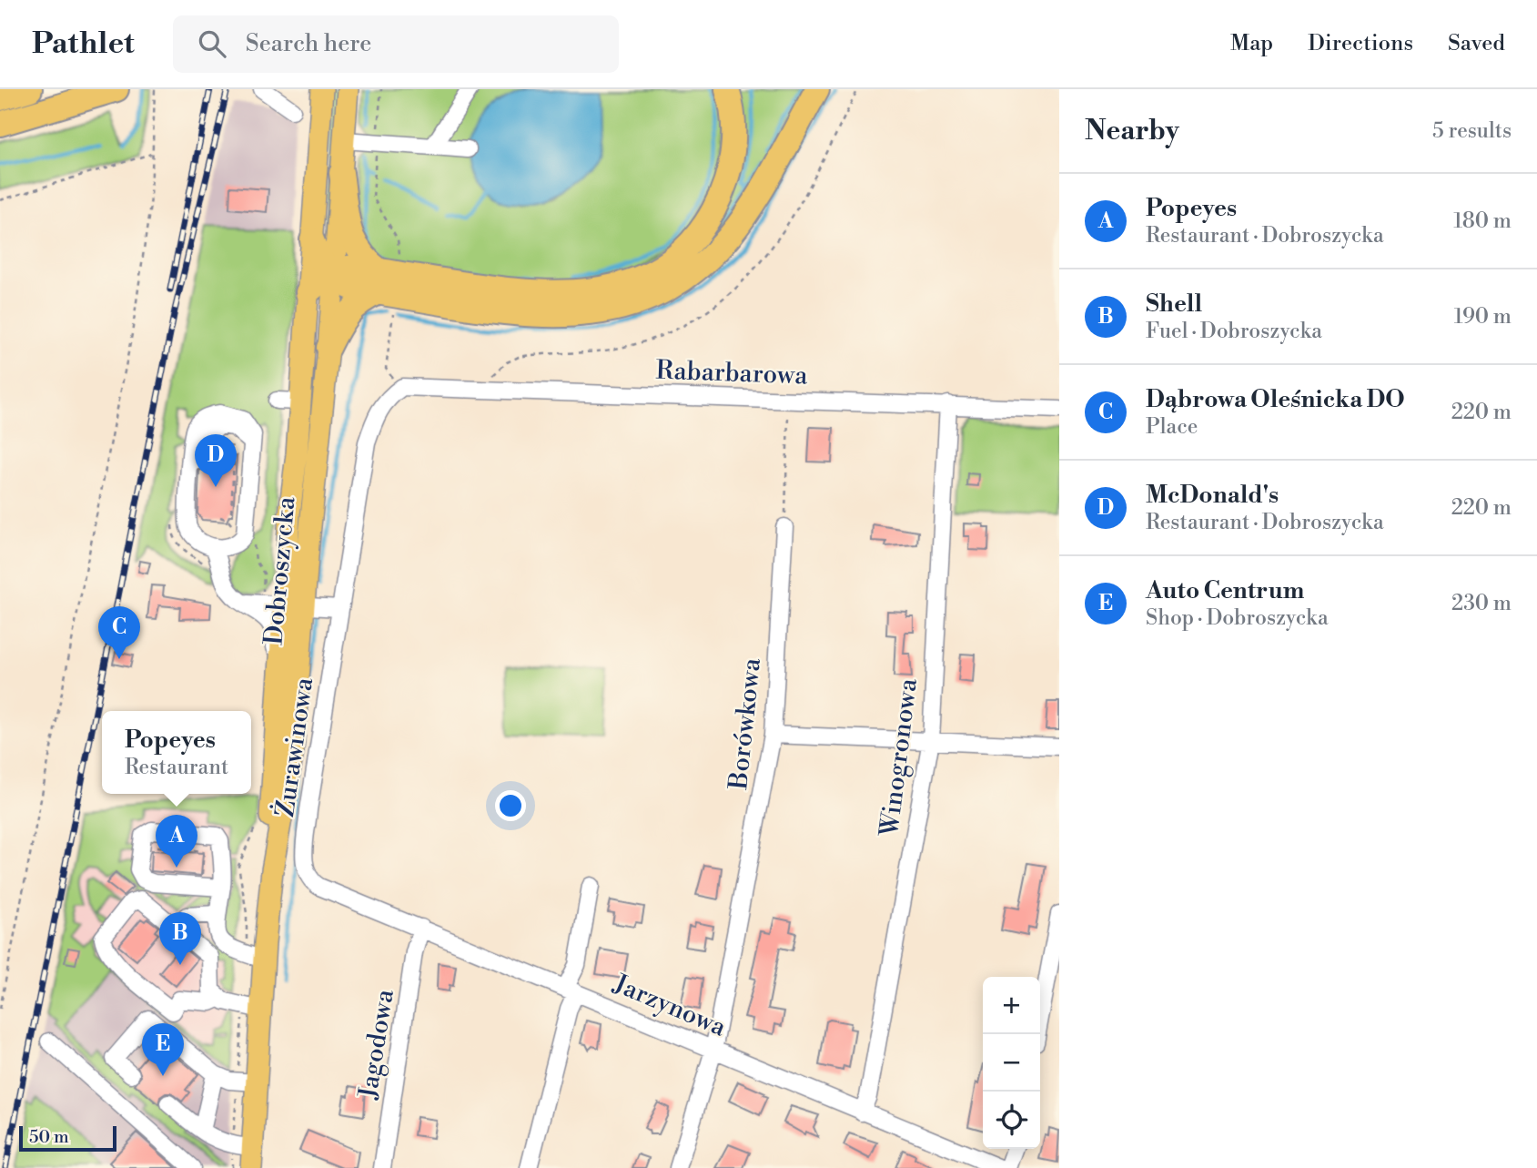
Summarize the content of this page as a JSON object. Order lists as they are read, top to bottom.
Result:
{
  "streets": {
    "main road": ["Dobroszycka"],
    "street": [
      "Rabarbarowa",
      "Borówkowa",
      "Żurawinowa",
      "Winogronowa",
      "Jarzynowa",
      "Jagodowa"
    ]
  },
  "crossings": [
    ["Rabarbarowa", "Żurawinowa"],
    ["Rabarbarowa", "Winogronowa"],
    ["Borówkowa", "Jarzynowa"],
    ["Żurawinowa", "Jarzynowa"],
    ["Winogronowa", "Jarzynowa"],
    ["Jarzynowa", "Jagodowa"]
  ],
  "scale_bar": "50 m",
  "page": {
    "header": "Pathlet",
    "search": "Search here",
    "nav": ["Map", "Directions", "Saved"],
    "heading": ["Nearby", "5 results"],
    "list": [
      {
        "mark": "A",
        "name": "Popeyes",
        "note": "Restaurant · Dobroszycka",
        "value": "180 m"
      },
      {
        "mark": "B",
        "name": "Shell",
        "note": "Fuel · Dobroszycka",
        "value": "190 m"
      },
      {
        "mark": "C",
        "name": "Dąbrowa Oleśnicka DO",
        "note": "Place",
        "value": "220 m"
      },
      {
        "mark": "D",
        "name": "McDonald's",
        "note": "Restaurant · Dobroszycka",
        "value": "220 m"
      },
      {
        "mark": "E",
        "name": "Auto Centrum",
        "note": "Shop · Dobroszycka",
        "value": "230 m"
      }
    ],
    "pins": [
      "D",
      "C",
      "A",
      "B",
      "E"
    ],
    "popup": ["Popeyes", "Restaurant"],
    "map_buttons": ["+", "−"],
    "scale": "50 m"
  }
}
